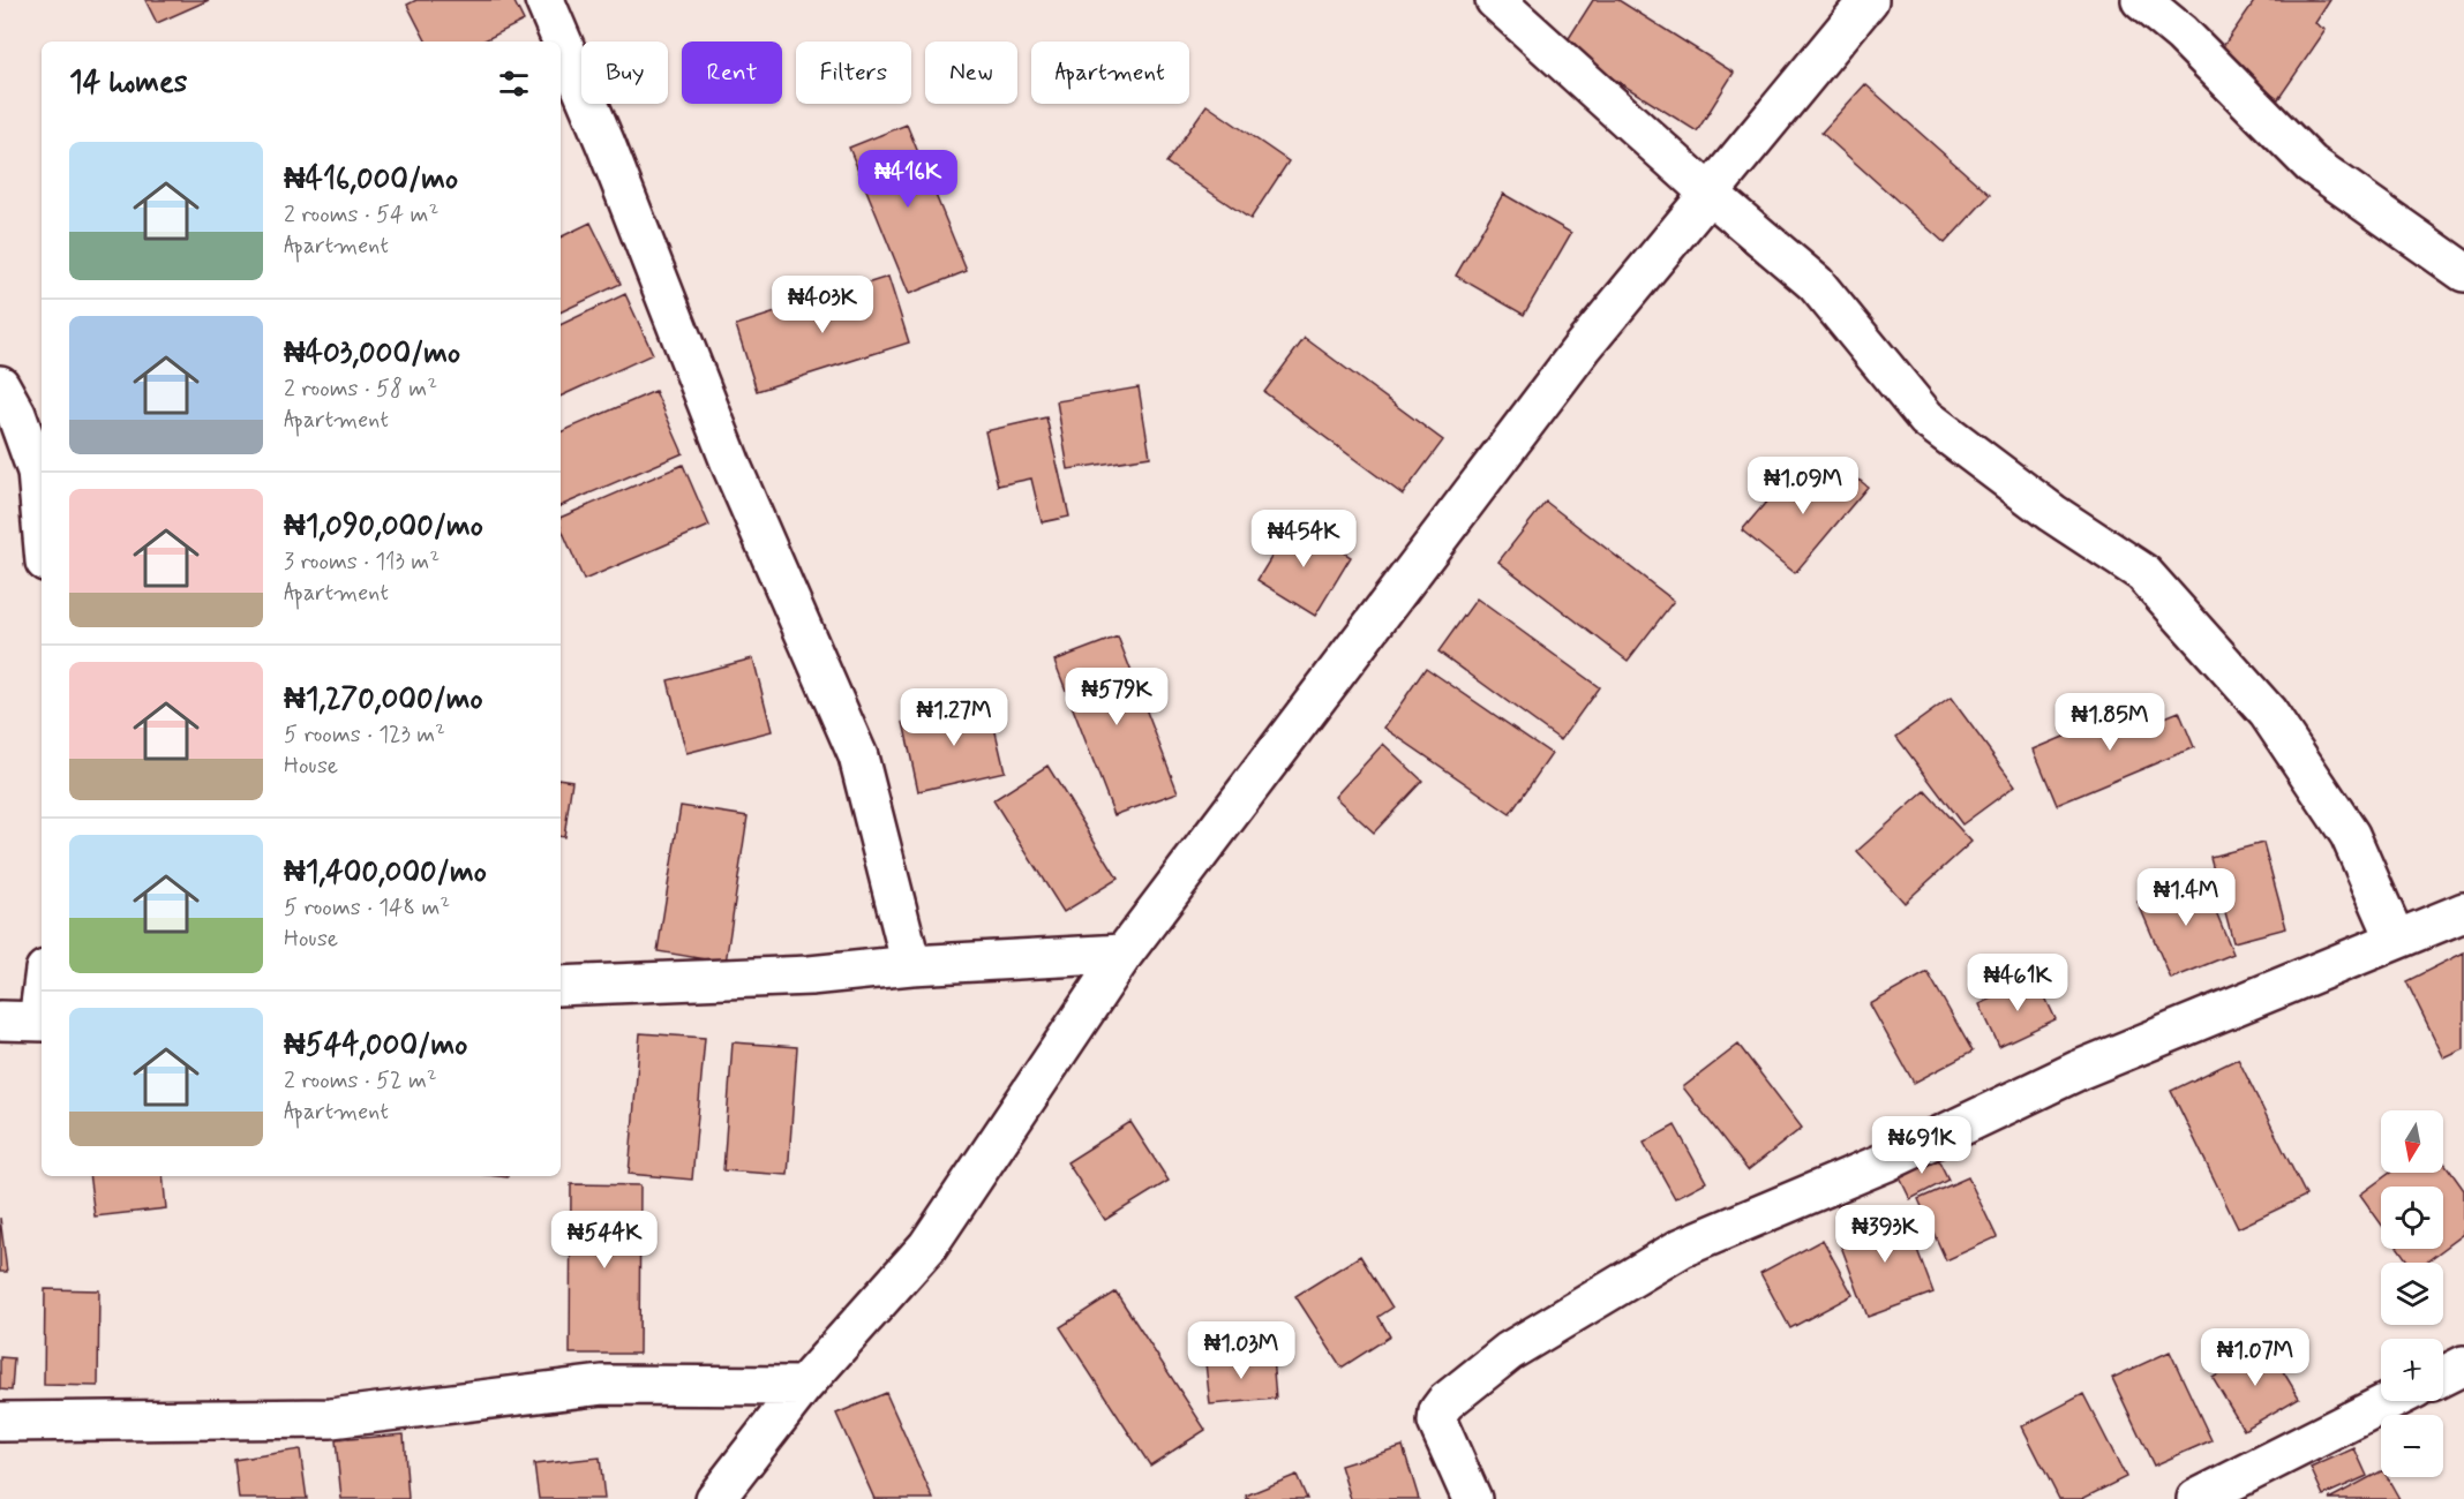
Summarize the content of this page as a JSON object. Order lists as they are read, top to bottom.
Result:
{
  "north": "bottom",
  "page": {
    "chip": [
      "Buy",
      "Rent",
      "Filters",
      "New",
      "Apartment"
    ],
    "heading": "14 homes",
    "list": [
      {
        "name": "₦416,000/mo",
        "note": "2 rooms · 54 m² · Apartment"
      },
      {
        "name": "₦403,000/mo",
        "note": "2 rooms · 58 m² · Apartment"
      },
      {
        "name": "₦1,090,000/mo",
        "note": "3 rooms · 113 m² · Apartment"
      },
      {
        "name": "₦1,270,000/mo",
        "note": "5 rooms · 123 m² · House"
      },
      {
        "name": "₦1,400,000/mo",
        "note": "5 rooms · 148 m² · House"
      },
      {
        "name": "₦544,000/mo",
        "note": "2 rooms · 52 m² · Apartment"
      }
    ],
    "price": [
      "₦416K",
      "₦403K",
      "₦1.09M",
      "₦454K",
      "₦579K",
      "₦1.27M",
      "₦1.85M",
      "₦1.4M",
      "₦461K",
      "₦691K",
      "₦393K",
      "₦544K",
      "₦1.03M",
      "₦1.07M"
    ],
    "map_buttons": ["+", "−"]
  }
}
